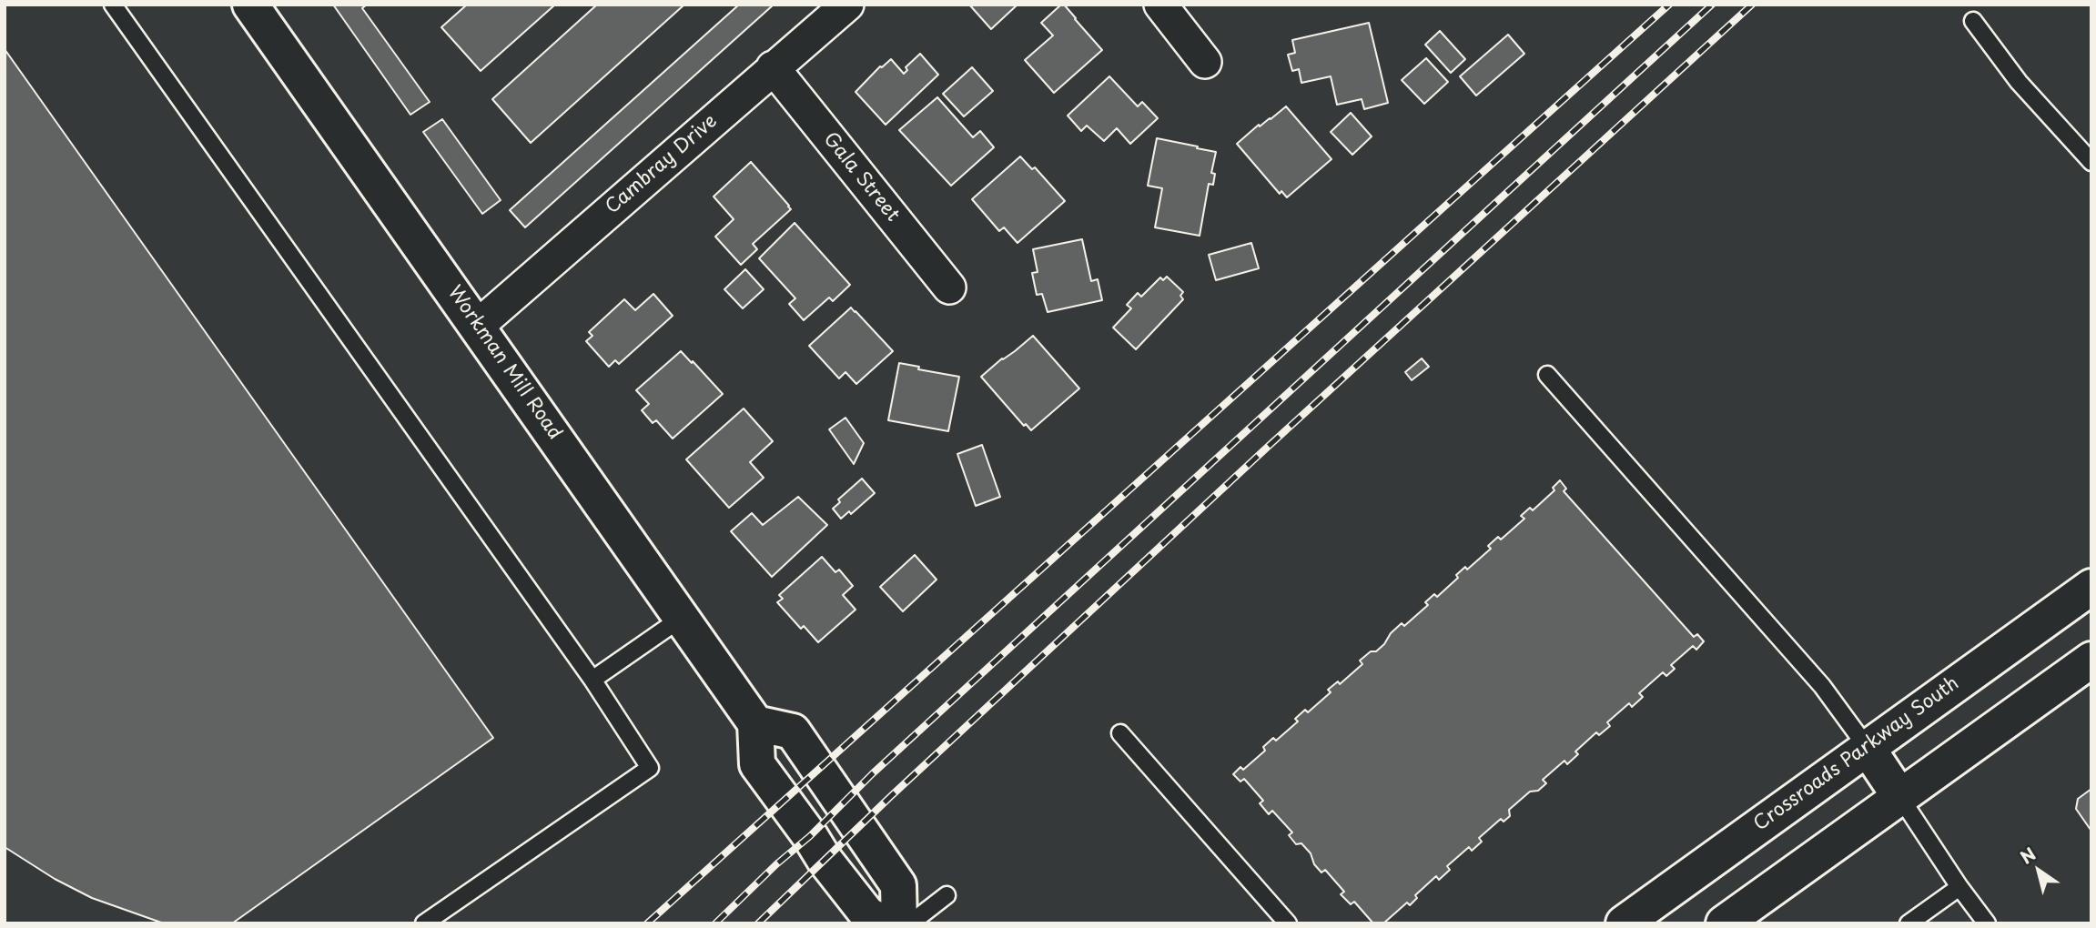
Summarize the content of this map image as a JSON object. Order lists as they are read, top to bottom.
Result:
{
  "streets": {
    "street": [
      "Cambray Drive",
      "Gala Street",
      "Workman Mill Road",
      "Crossroads Parkway South"
    ]
  },
  "crossings": [
    ["Cambray Drive", "Gala Street"],
    ["Cambray Drive", "Workman Mill Road"]
  ],
  "north": "top left"
}
